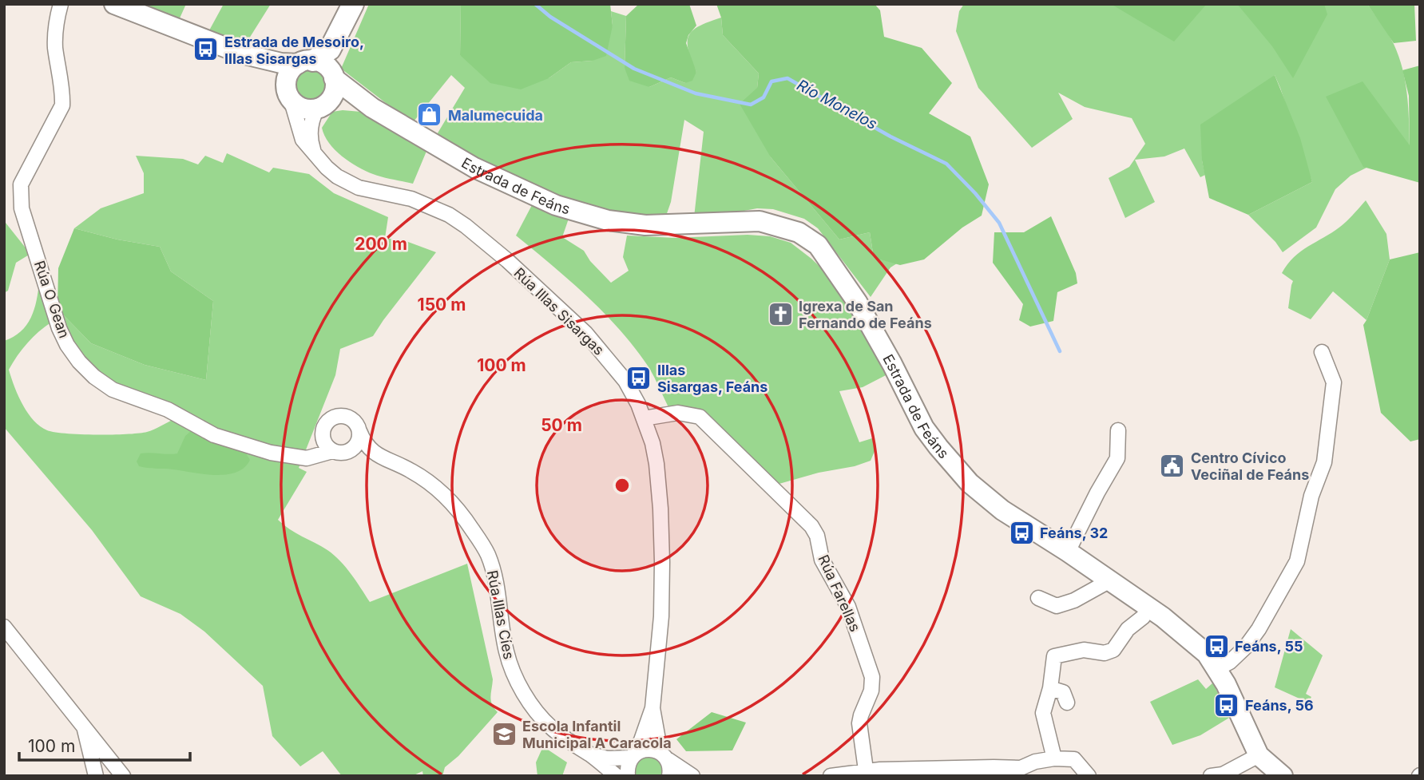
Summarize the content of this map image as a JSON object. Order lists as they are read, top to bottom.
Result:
{
  "streets": {
    "street": [
      "Estrada de Feáns",
      "Rúa O Gean",
      "Rúa Illas Sisargas",
      "Rúa Farellas",
      "Rúa Illas Cíes"
    ]
  },
  "crossings": [
    ["Estrada de Feáns", "Rúa Illas Sisargas"],
    ["Rúa O Gean", "Rúa Illas Cíes"],
    ["Rúa Illas Sisargas", "Rúa Farellas"],
    ["Rúa Illas Sisargas", "Rúa Illas Cíes"]
  ],
  "water": ["Río Monelos"],
  "places": {
    "bus stop": [
      "Estrada de Mesoiro, Illas Sisargas",
      "Illas Sisargas, Feáns",
      "Feáns, 32",
      "Feáns, 55",
      "Feáns, 56"
    ],
    "shop": ["Malumecuida"],
    "church": ["Igrexa de San Fernando de Feáns"],
    "public building": ["Centro Cívico Veciñal de Feáns"],
    "school or university": ["Escola Infantil Municipal A Caracola"]
  },
  "scale_bar": "100 m",
  "rings": [
    "200 m",
    "150 m",
    "100 m",
    "50 m"
  ]
}
